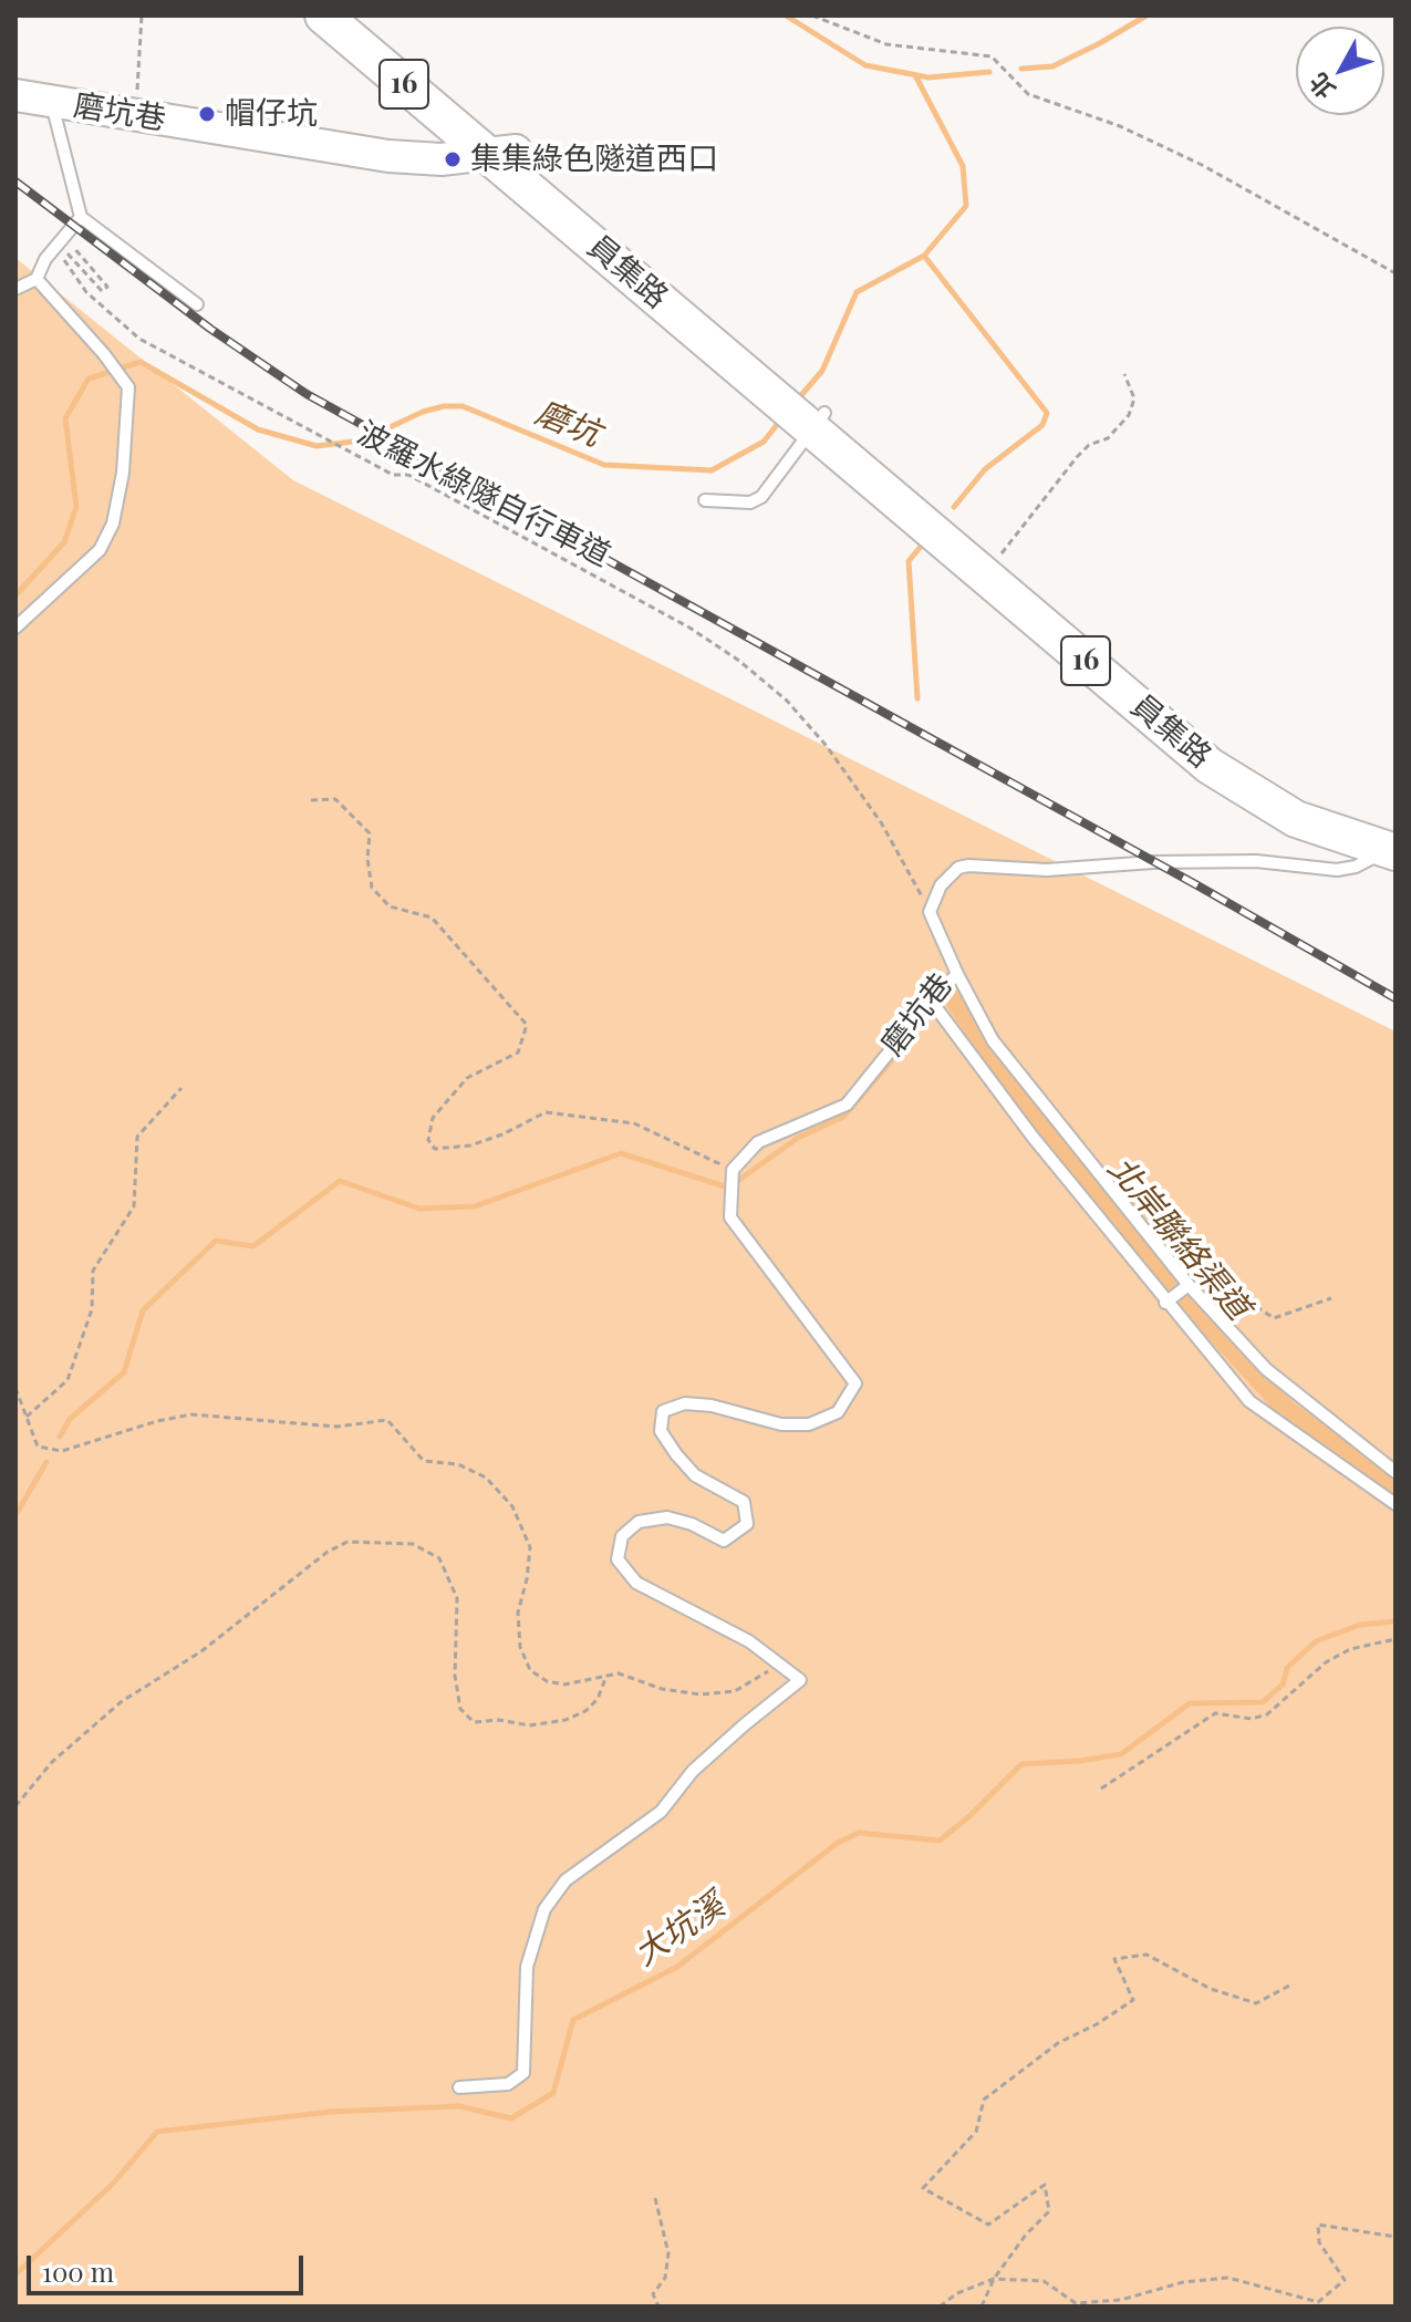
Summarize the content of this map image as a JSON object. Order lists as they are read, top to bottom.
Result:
{
  "streets": {
    "main road": ["16", "員集路"],
    "street": ["磨坑巷"],
    "path": ["波羅水綠隧自行車道"]
  },
  "crossings": [
    ["16", "磨坑巷"],
    ["16", "員集路"],
    ["磨坑巷", "員集路"],
    ["磨坑巷", "波羅水綠隧自行車道"]
  ],
  "water": ["磨坑", "北岸聯絡渠道", "大坑溪"],
  "places": ["帽仔坑", "集集綠色隧道西口"],
  "scale_bar": "100 m",
  "north": "bottom left"
}
